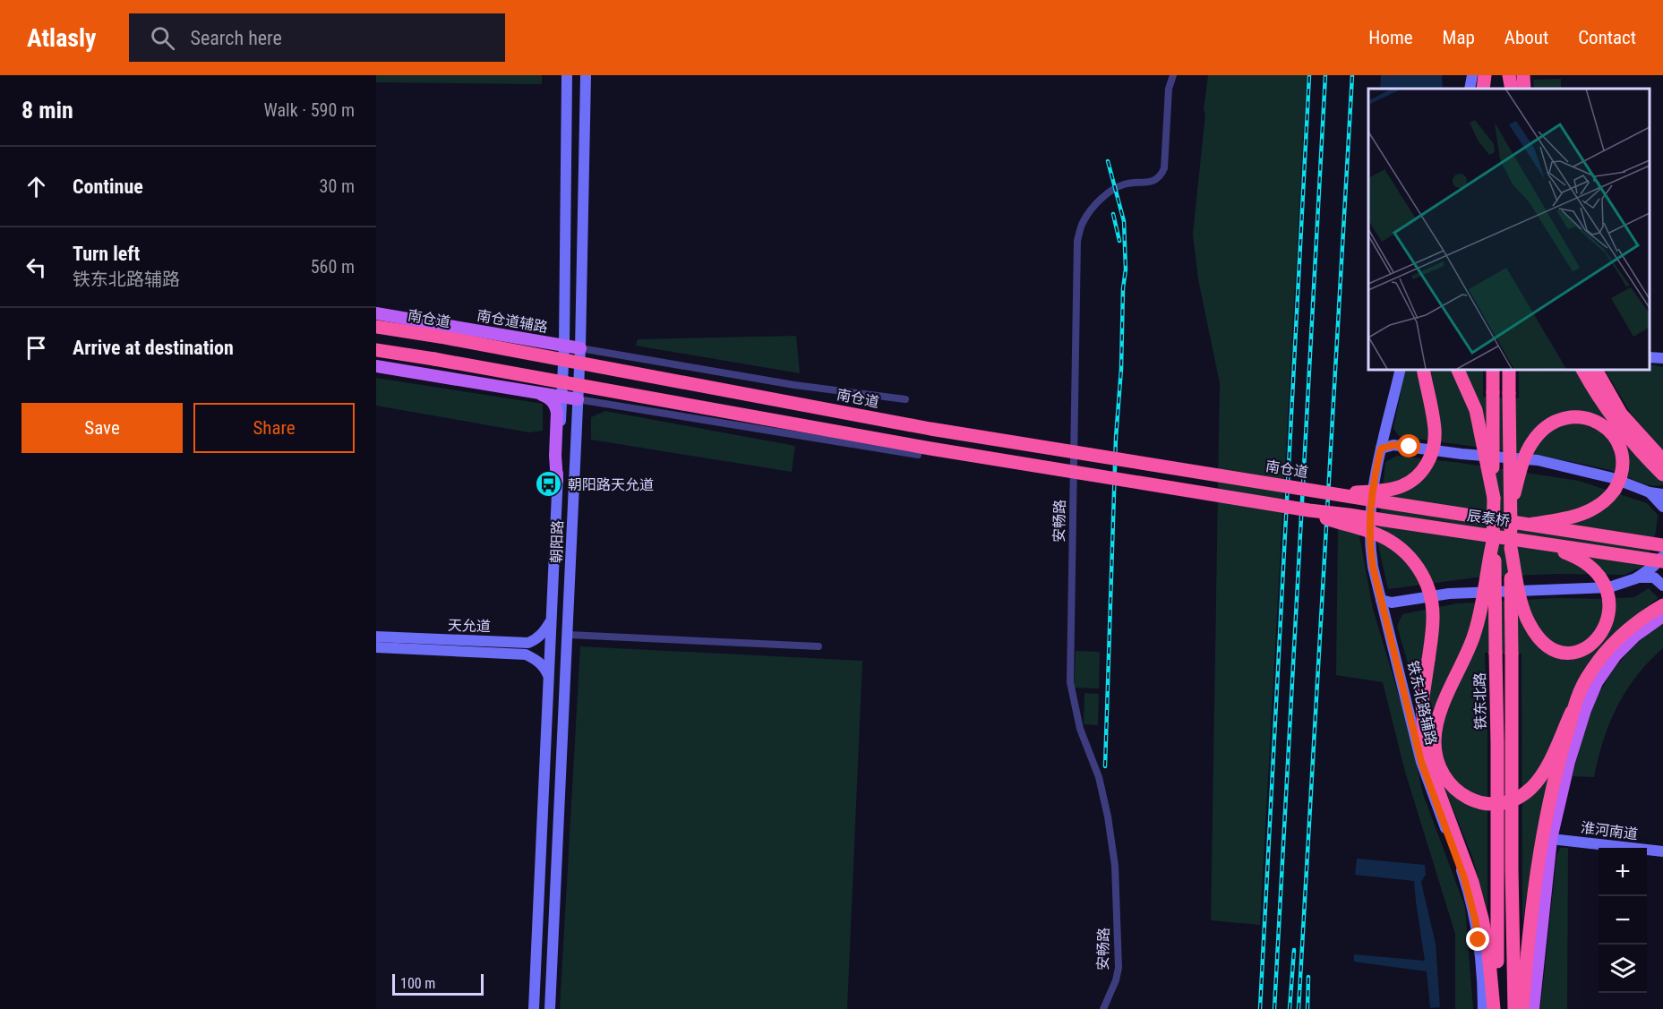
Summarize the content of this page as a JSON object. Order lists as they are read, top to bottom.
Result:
{
  "streets": {
    "highway": ["南仓道", "辰泰桥", "铁东北路"],
    "main road": [
      "南仓道辅路",
      "朝阳路",
      "天允道",
      "铁东北路辅路",
      "淮河南道"
    ],
    "street": ["安畅路"]
  },
  "crossings": [
    ["南仓道", "辰泰桥"],
    ["南仓道辅路", "朝阳路"],
    ["辰泰桥", "铁东北路"],
    ["朝阳路", "天允道"]
  ],
  "places": {
    "bus stop": ["朝阳路天允道"]
  },
  "scale_bar": "100 m",
  "page": {
    "header": "Atlasly",
    "search": "Search here",
    "nav": [
      "Home",
      "Map",
      "About",
      "Contact"
    ],
    "heading": ["8 min", "Walk · 590 m"],
    "list": [
      ["Continue", "30 m"],
      ["Turn left", "铁东北路辅路", "560 m"],
      "Arrive at destination"
    ],
    "buttons": ["Save", "Share"],
    "map_buttons": ["+", "−"],
    "scale": "100 m"
  }
}
